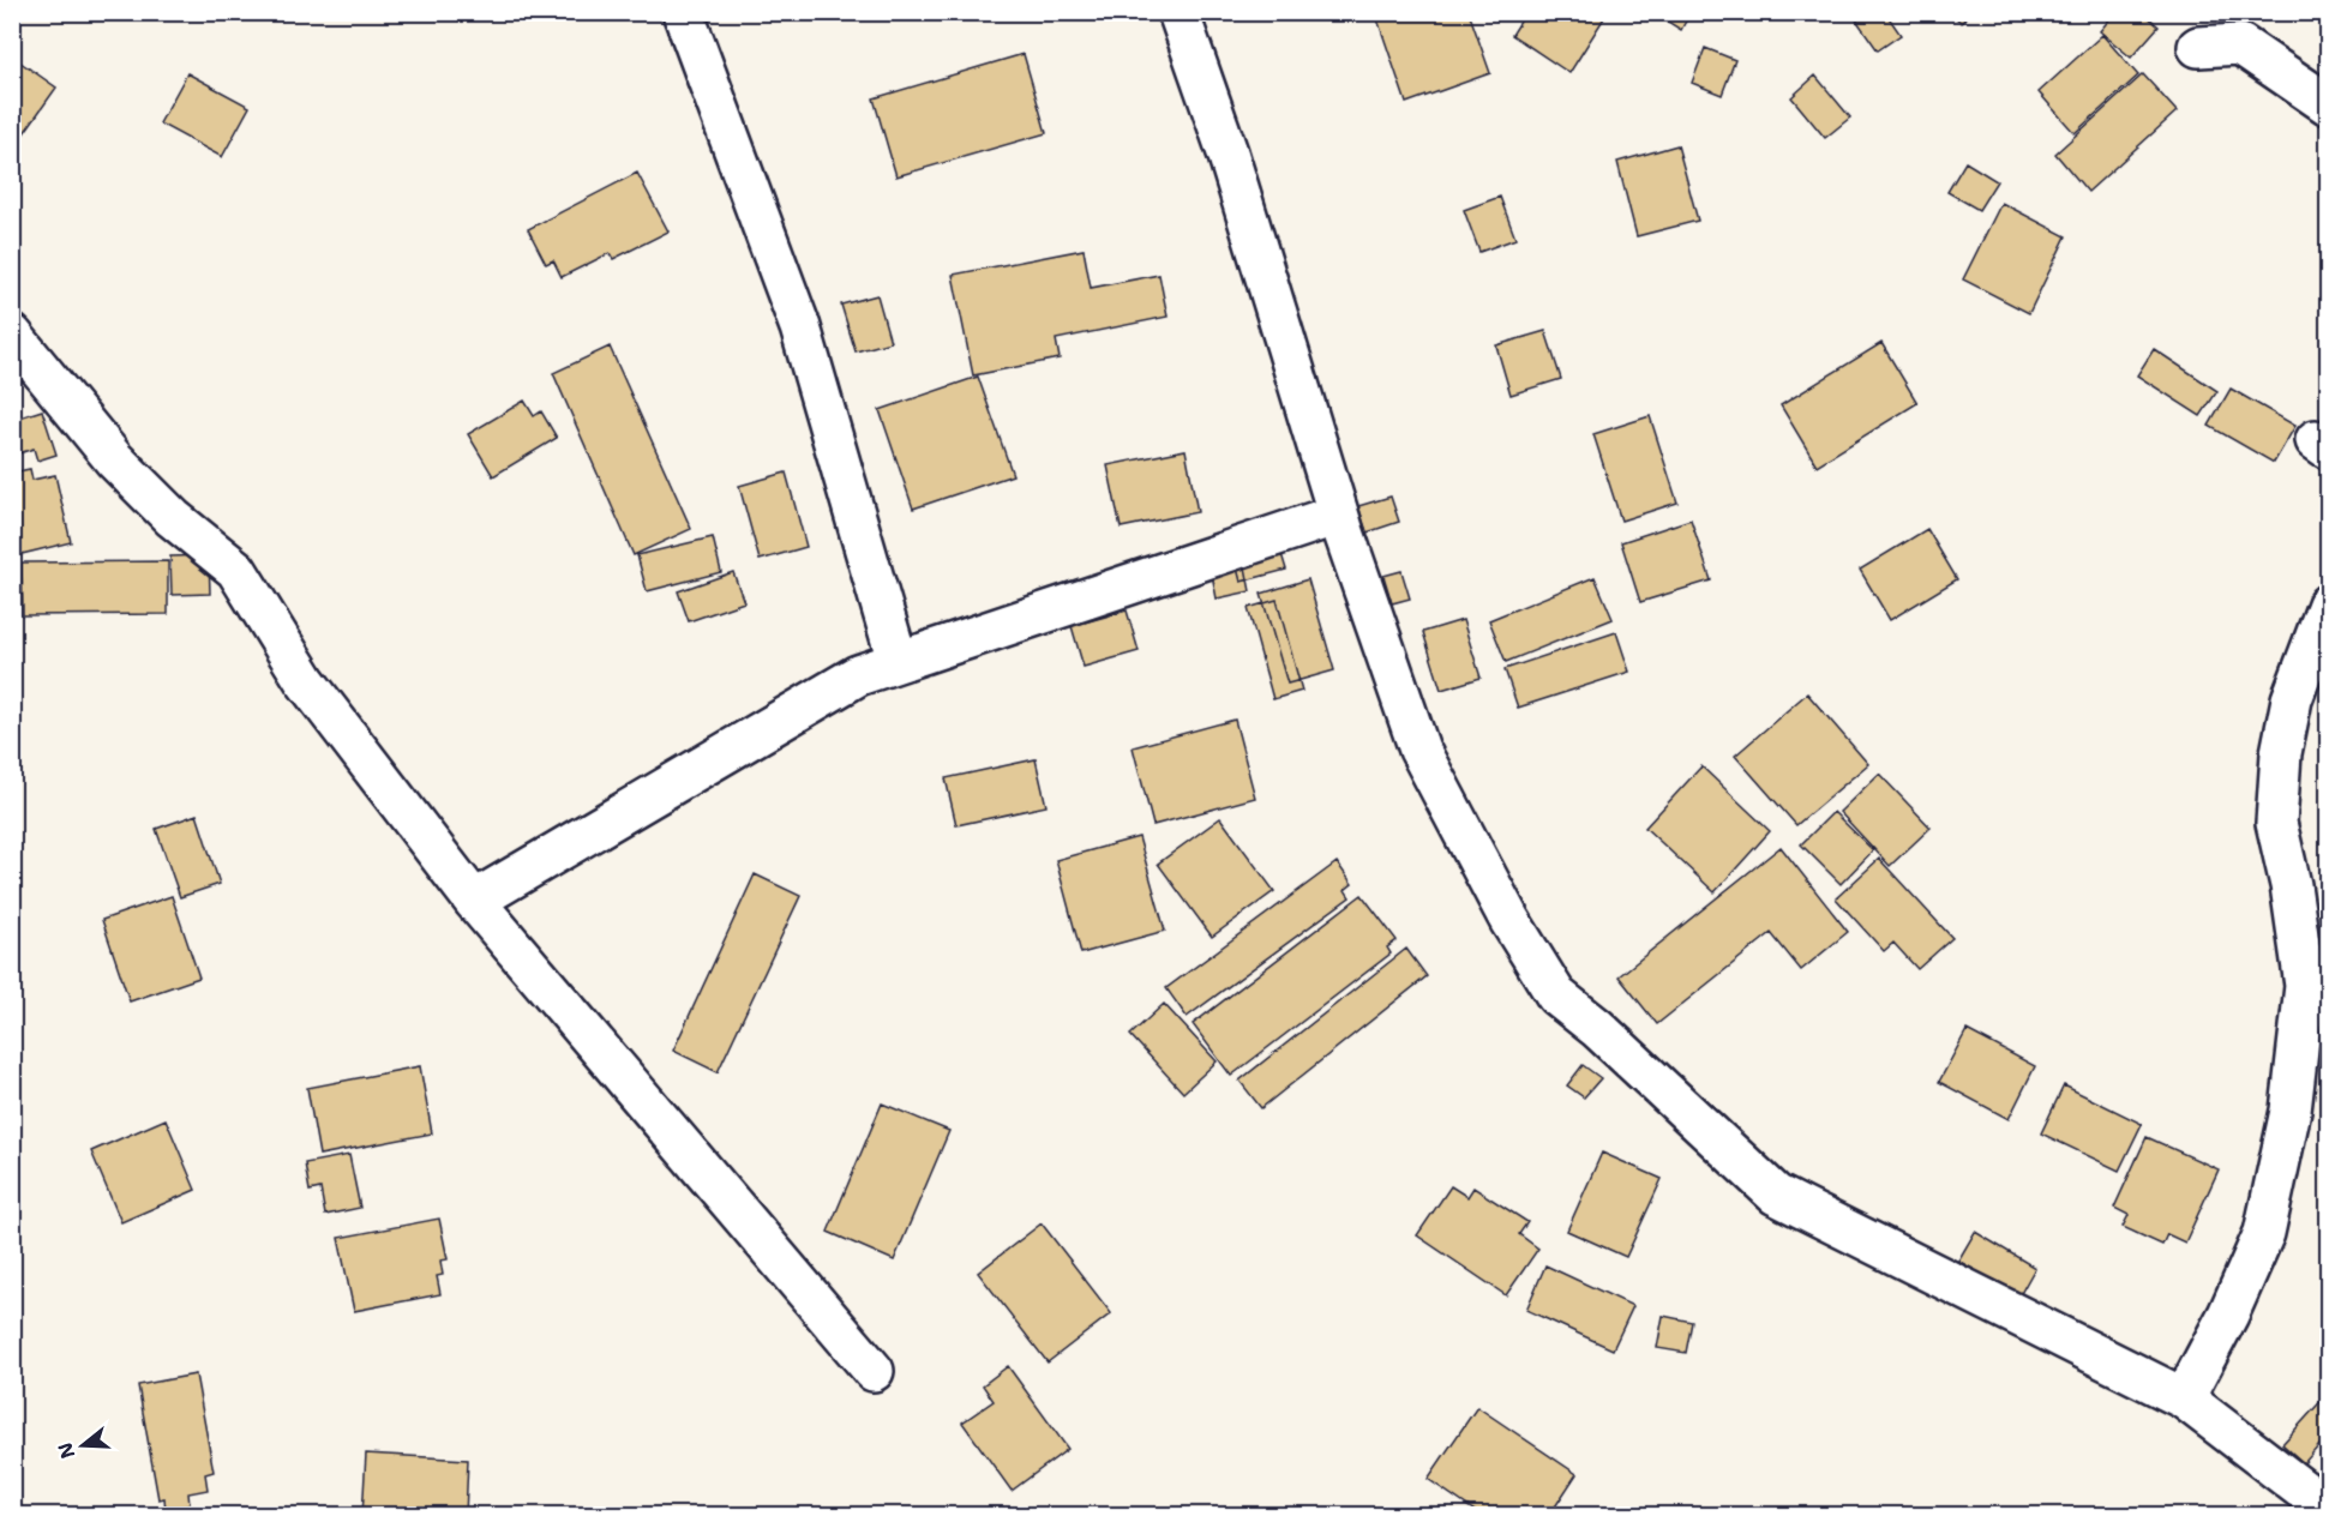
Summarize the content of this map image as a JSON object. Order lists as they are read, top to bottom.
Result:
{
  "north": "left"
}
